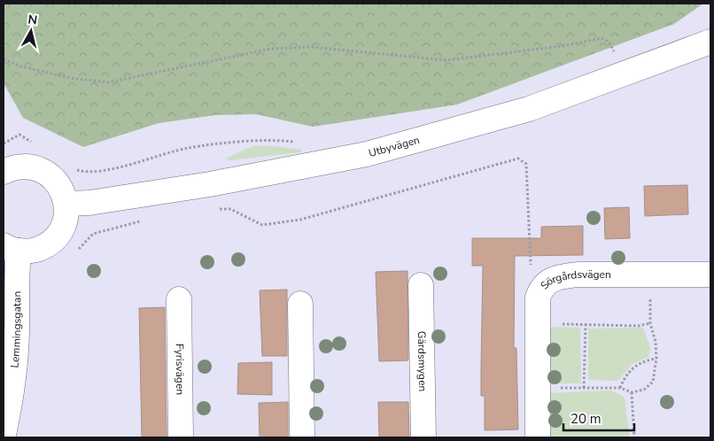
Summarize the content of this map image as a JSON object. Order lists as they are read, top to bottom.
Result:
{
  "streets": {
    "street": [
      "Utbyvägen",
      "Sörgårdsvägen",
      "Lemmingsgatan",
      "Gärdsmygen",
      "Fyrisvägen"
    ]
  },
  "scale_bar": "20 m",
  "north": "top"
}
